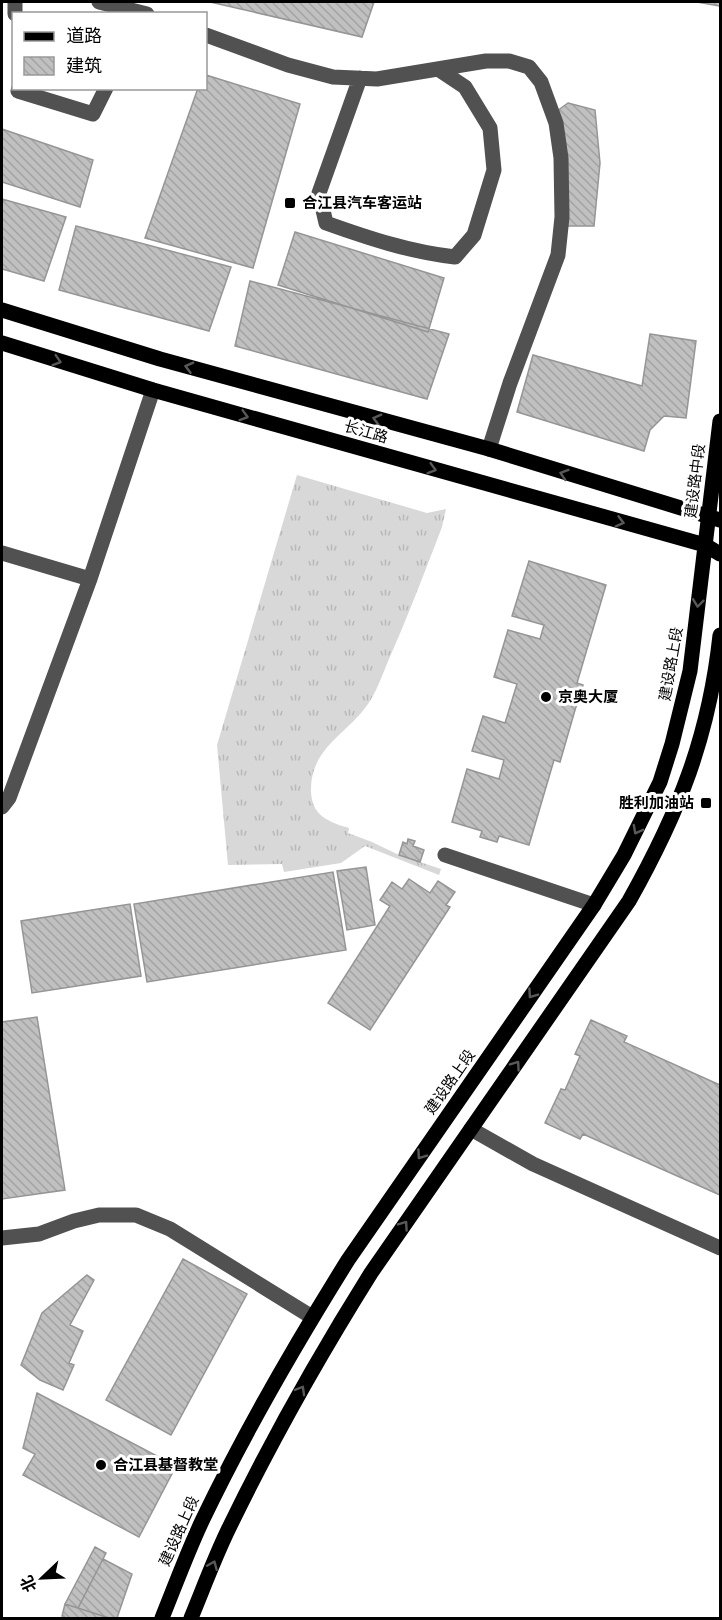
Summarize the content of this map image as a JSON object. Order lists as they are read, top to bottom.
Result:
{
  "streets": {
    "main road": ["长江路", "建设路中段", "建设路上段"]
  },
  "crossings": [
    ["长江路", "建设路中段"],
    ["长江路", "建设路上段"],
    ["建设路中段", "建设路上段"]
  ],
  "places": {
    "transit": ["合江县汽车客运站", "胜利加油站"],
    "other": ["京奥大厦", "合江县基督教堂"]
  },
  "legend": ["道路", "建筑"],
  "north": "bottom left"
}
